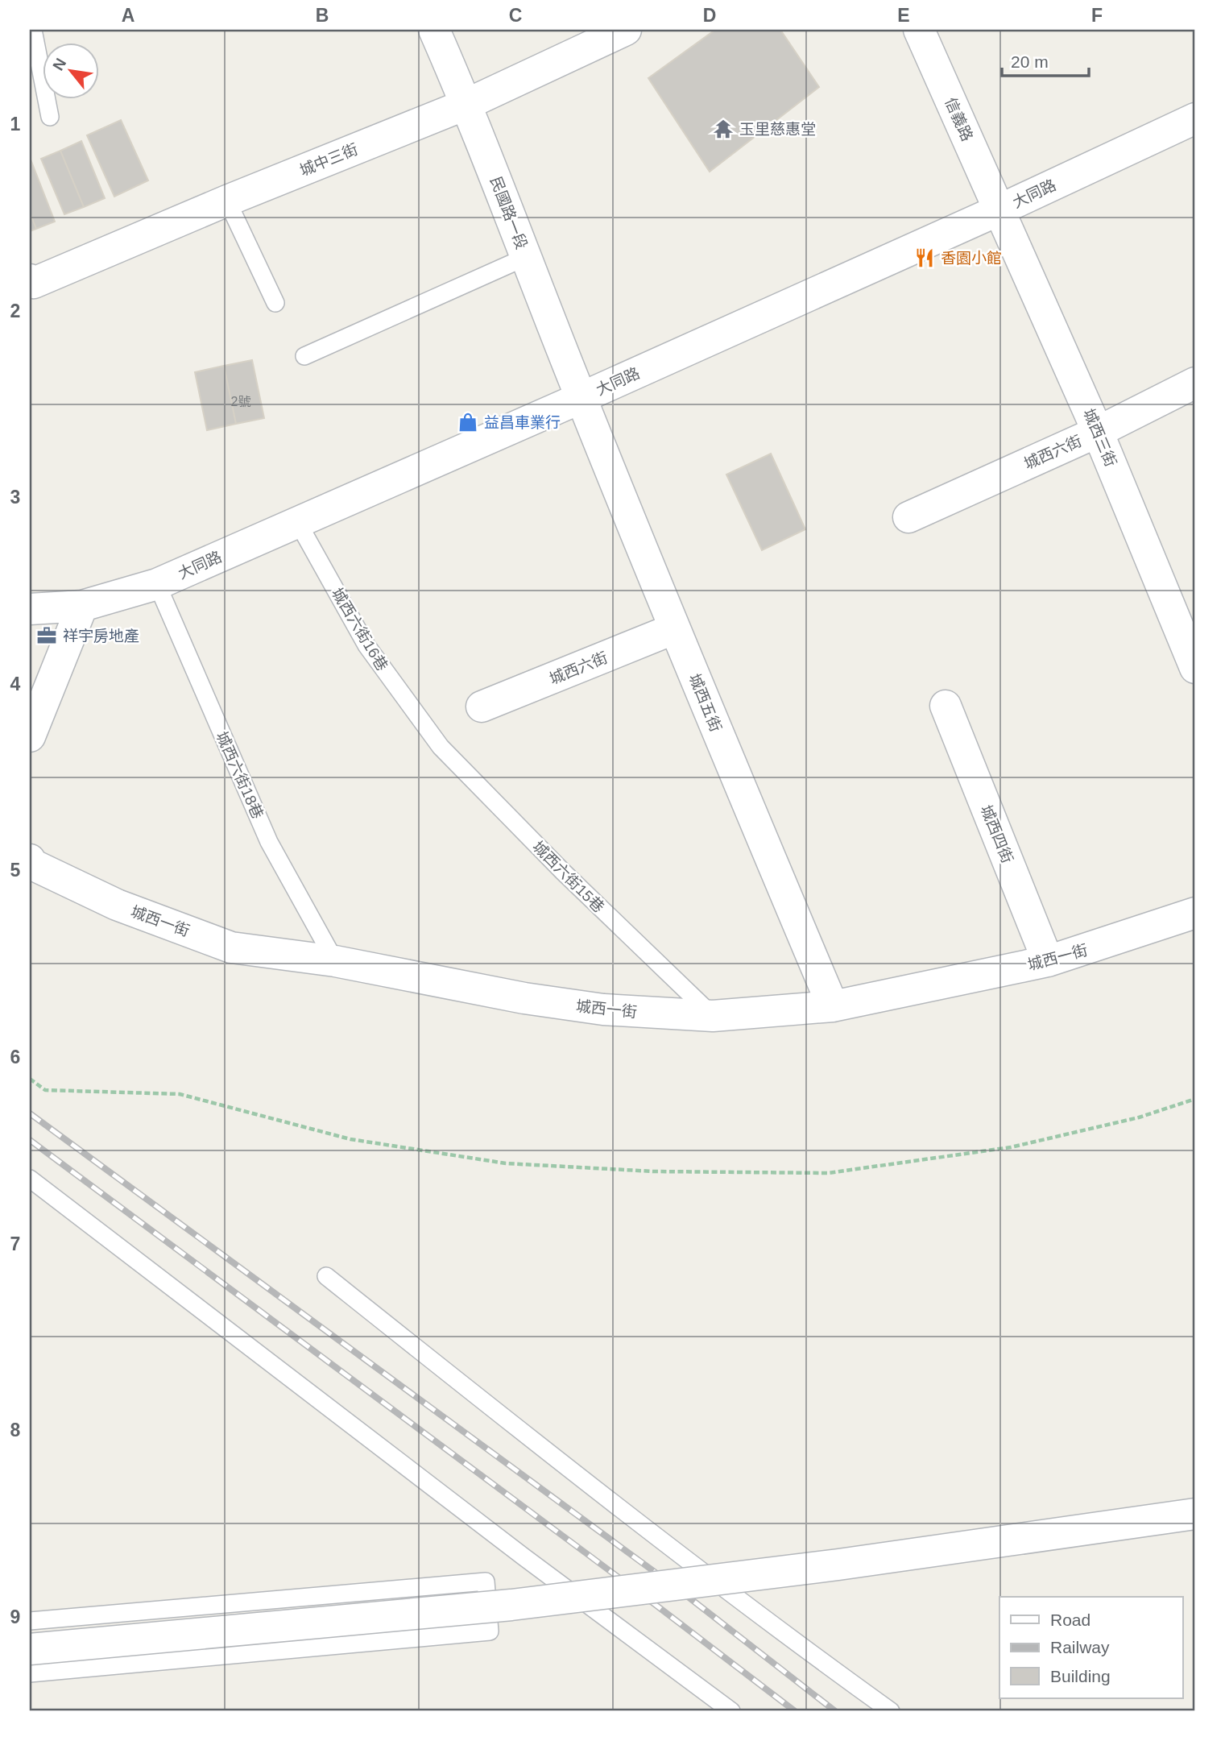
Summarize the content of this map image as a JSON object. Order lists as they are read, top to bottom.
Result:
{
  "streets": {
    "street": [
      "信義路",
      "城中三街",
      "大同路",
      "民國路一段",
      "城西三街",
      "城西六街",
      "城西五街",
      "城西四街",
      "城西一街"
    ],
    "lane": ["城西六街16巷", "城西六街18巷", "城西六街15巷"]
  },
  "crossings": [
    ["信義路", "大同路"],
    ["信義路", "城西三街"],
    ["城中三街", "民國路一段"],
    ["大同路", "民國路一段"],
    ["大同路", "城西三街"],
    ["大同路", "城西六街16巷"],
    ["大同路", "城西五街"],
    ["大同路", "城西六街18巷"],
    ["民國路一段", "城西五街"],
    ["城西三街", "城西六街"],
    ["城西六街", "城西五街"],
    ["城西六街16巷", "城西六街15巷"],
    ["城西五街", "城西一街"],
    ["城西六街18巷", "城西一街"],
    ["城西四街", "城西一街"],
    ["城西六街15巷", "城西一街"]
  ],
  "places": {
    "temple": ["玉里慈惠堂"],
    "restaurant": ["香園小館"],
    "shop": ["益昌車業行"],
    "office": ["祥宇房地產"]
  },
  "house_numbers": ["2號"],
  "legend": ["Road", "Railway", "Building"],
  "scale_bar": "20 m",
  "north": "top left",
  "grid": {
    "columns": [
      "A",
      "B",
      "C",
      "D",
      "E",
      "F"
    ],
    "rows": [
      "1",
      "2",
      "3",
      "4",
      "5",
      "6",
      "7",
      "8",
      "9"
    ]
  }
}
